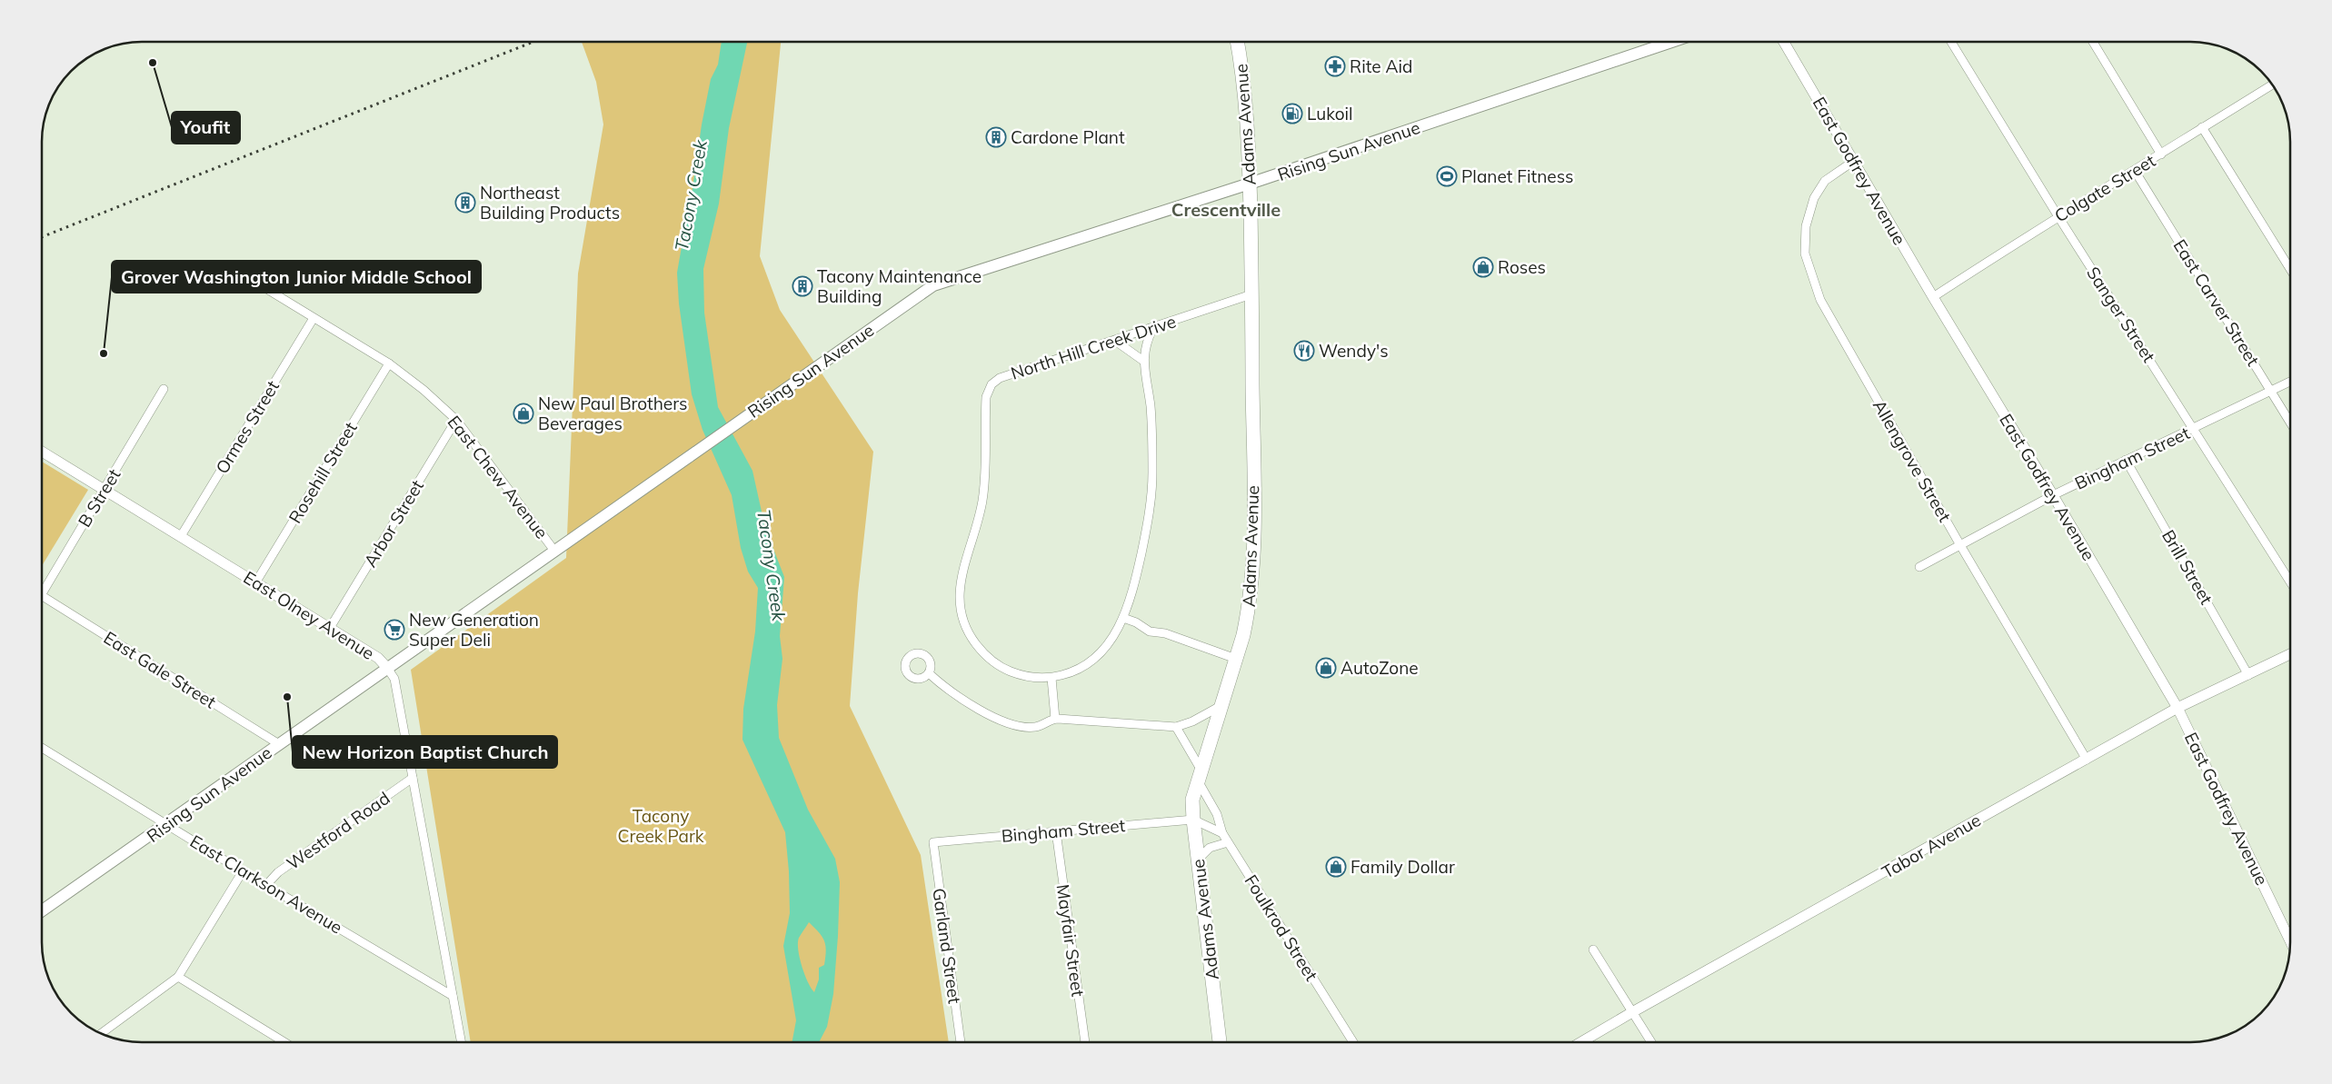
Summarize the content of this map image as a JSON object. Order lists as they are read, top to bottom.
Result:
{
  "streets": {
    "highway": ["Adams Avenue"],
    "main road": ["Rising Sun Avenue"],
    "street": [
      "East Godfrey Avenue",
      "Colgate Street",
      "East Carver Street",
      "Sanger Street",
      "North Hill Creek Drive",
      "Ormes Street",
      "Bingham Street",
      "Allengrove Street",
      "Rosehill Street",
      "East Chew Avenue",
      "B Street",
      "Arbor Street",
      "Brill Street",
      "East Olney Avenue",
      "East Gale Street",
      "Westford Road",
      "Tabor Avenue",
      "East Clarkson Avenue",
      "Foulkrod Street",
      "Mayfair Street",
      "Garland Street"
    ]
  },
  "crossings": [
    ["Adams Avenue", "Rising Sun Avenue"],
    ["Adams Avenue", "North Hill Creek Drive"],
    ["Adams Avenue", "Bingham Street"],
    ["Adams Avenue", "Foulkrod Street"],
    ["Rising Sun Avenue", "East Chew Avenue"],
    ["Rising Sun Avenue", "East Olney Avenue"],
    ["Rising Sun Avenue", "East Gale Street"],
    ["Rising Sun Avenue", "East Clarkson Avenue"],
    ["East Godfrey Avenue", "Colgate Street"],
    ["East Godfrey Avenue", "Bingham Street"],
    ["East Godfrey Avenue", "Allengrove Street"],
    ["East Godfrey Avenue", "Tabor Avenue"],
    ["Colgate Street", "East Carver Street"],
    ["Colgate Street", "Sanger Street"],
    ["East Carver Street", "Bingham Street"],
    ["Sanger Street", "Bingham Street"],
    ["Ormes Street", "East Chew Avenue"],
    ["Ormes Street", "East Olney Avenue"],
    ["Bingham Street", "Allengrove Street"],
    ["Bingham Street", "Brill Street"],
    ["Bingham Street", "Mayfair Street"],
    ["Bingham Street", "Garland Street"],
    ["Allengrove Street", "Tabor Avenue"],
    ["Rosehill Street", "East Chew Avenue"],
    ["Rosehill Street", "East Olney Avenue"],
    ["East Chew Avenue", "Arbor Street"],
    ["B Street", "East Olney Avenue"],
    ["Arbor Street", "East Olney Avenue"],
    ["Brill Street", "Tabor Avenue"],
    ["East Olney Avenue", "Westford Road"],
    ["East Olney Avenue", "East Clarkson Avenue"],
    ["Westford Road", "East Clarkson Avenue"]
  ],
  "districts": ["Crescentville"],
  "water": ["Tacony Creek"],
  "parks": ["Tacony Creek Park"],
  "places": {
    "other": ["Youfit", "Grover Washington Junior Middle School", "New Horizon Baptist Church"],
    "pharmacy": ["Rite Aid"],
    "fuel station": ["Lukoil"],
    "building": ["Cardone Plant", "Northeast Building Products", "Tacony Maintenance Building"],
    "sports": ["Planet Fitness"],
    "shop": [
      "Roses",
      "New Paul Brothers Beverages",
      "AutoZone",
      "Family Dollar"
    ],
    "restaurant": ["Wendy's"],
    "supermarket": ["New Generation Super Deli"]
  }
}
